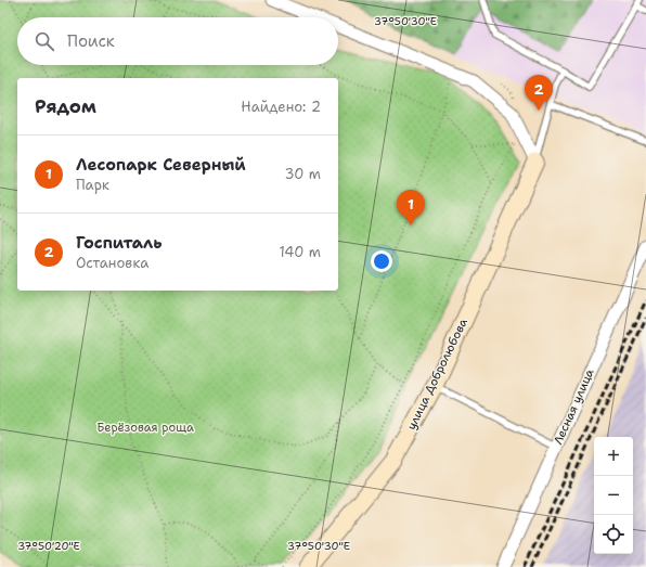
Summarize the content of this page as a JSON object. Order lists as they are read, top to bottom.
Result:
{
  "streets": {
    "street": ["улица Добролюбова", "Лесная улица"]
  },
  "parks": ["Берёзовая роща"],
  "page": {
    "search": "Поиск",
    "pins": ["2", "1"],
    "heading": ["Рядом", "Найдено: 2"],
    "list": [
      {
        "mark": "1",
        "name": "Лесопарк Северный",
        "note": "Парк",
        "value": "30 m"
      },
      {
        "mark": "2",
        "name": "Госпиталь",
        "note": "Остановка",
        "value": "140 m"
      }
    ],
    "map_buttons": ["+", "−"]
  },
  "coordinates": ["37°50'30\"E", "37°50'20\"E"]
}
